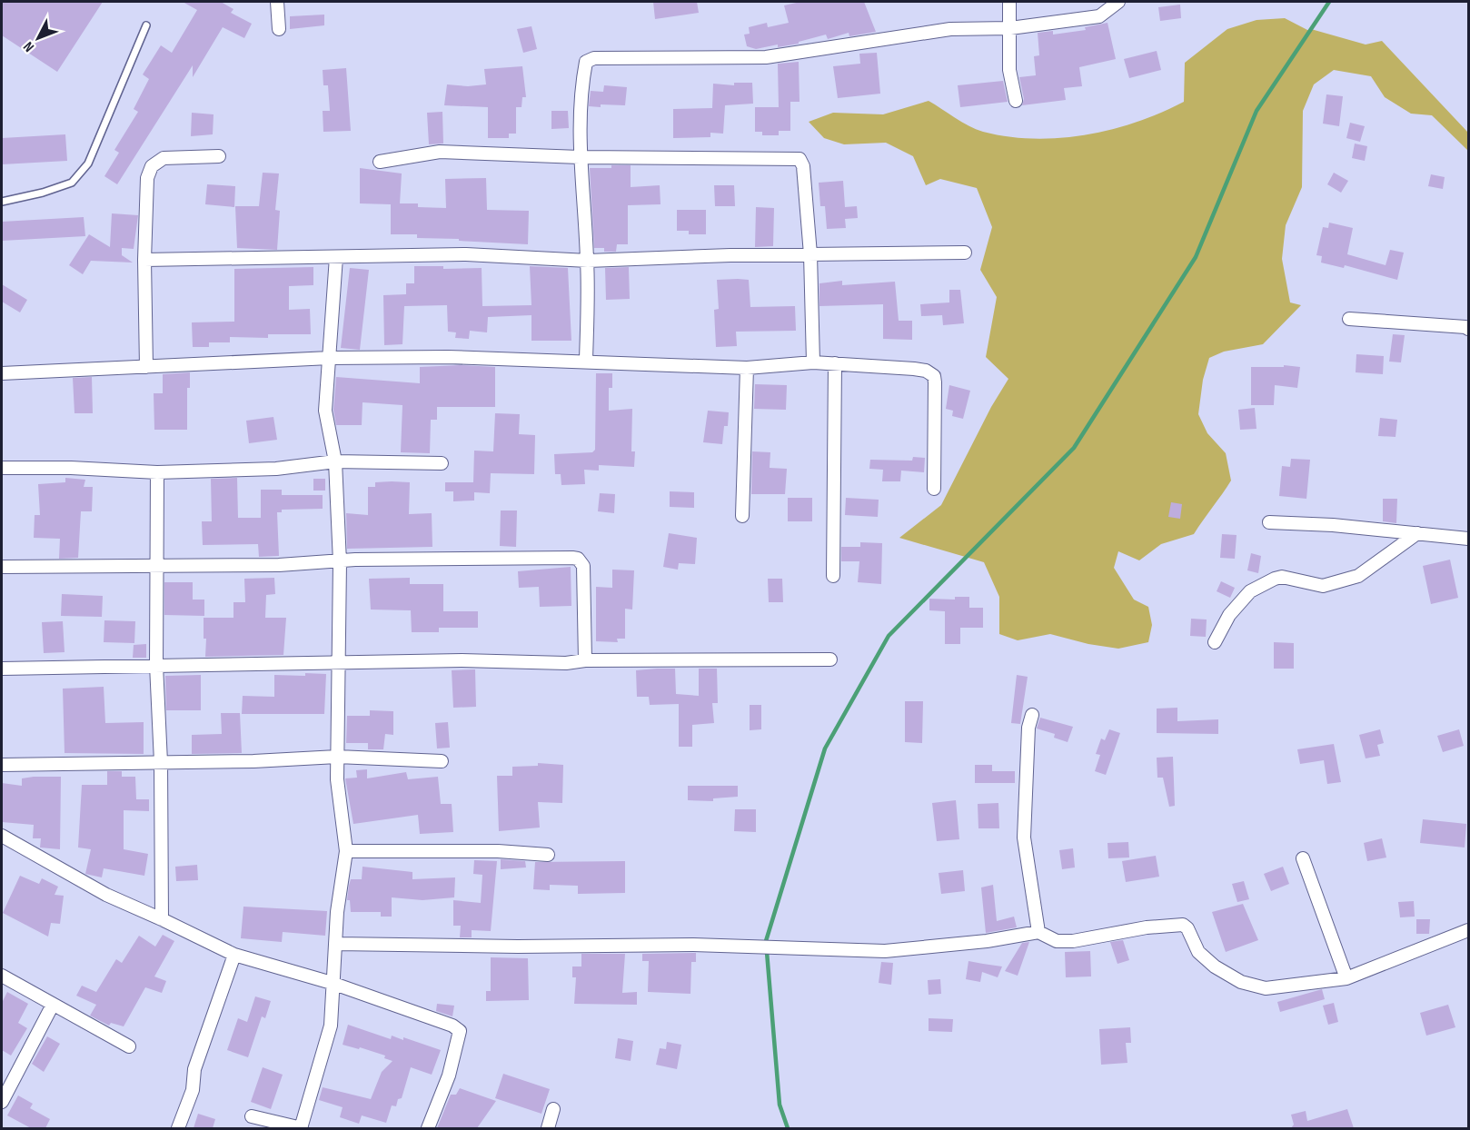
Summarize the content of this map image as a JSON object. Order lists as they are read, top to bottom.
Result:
{
  "north": "bottom left"
}
